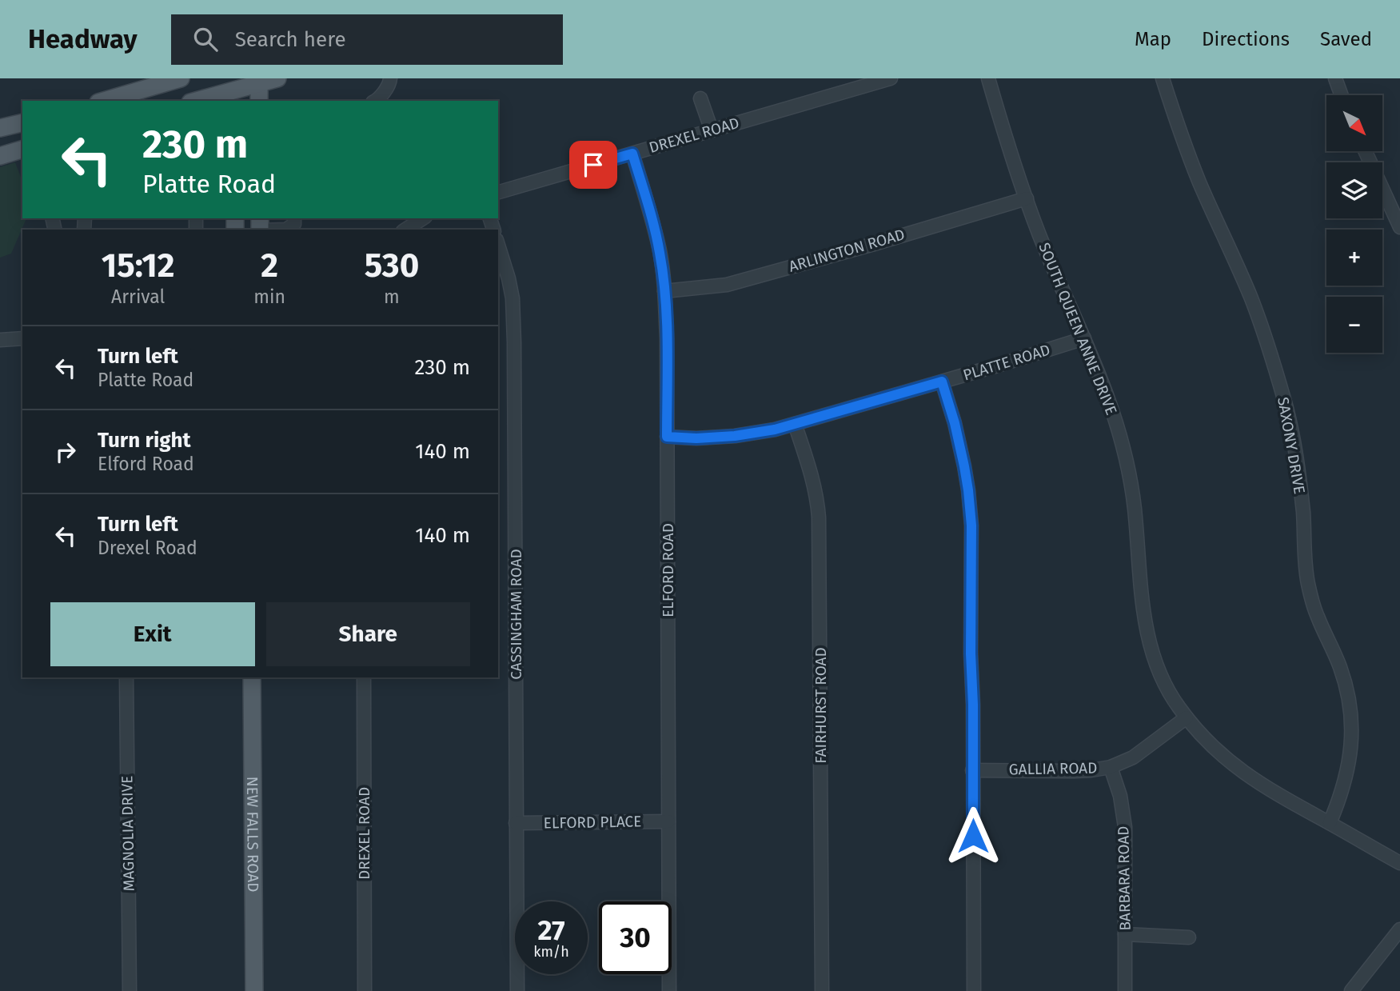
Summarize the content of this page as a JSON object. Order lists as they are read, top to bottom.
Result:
{
  "streets": {
    "main road": ["NEW FALLS ROAD"],
    "street": [
      "DREXEL ROAD",
      "ARLINGTON ROAD",
      "SOUTH QUEEN ANNE DRIVE",
      "PLATTE ROAD",
      "SAXONY DRIVE",
      "ELFORD ROAD",
      "CASSINGHAM ROAD",
      "FAIRHURST ROAD",
      "GALLIA ROAD",
      "ELFORD PLACE",
      "MAGNOLIA DRIVE",
      "BARBARA ROAD"
    ]
  },
  "crossings": [
    ["DREXEL ROAD", "ELFORD ROAD"],
    ["ARLINGTON ROAD", "SOUTH QUEEN ANNE DRIVE"],
    ["ARLINGTON ROAD", "ELFORD ROAD"],
    ["SOUTH QUEEN ANNE DRIVE", "PLATTE ROAD"],
    ["SOUTH QUEEN ANNE DRIVE", "SAXONY DRIVE"],
    ["SOUTH QUEEN ANNE DRIVE", "GALLIA ROAD"],
    ["PLATTE ROAD", "ELFORD ROAD"],
    ["PLATTE ROAD", "FAIRHURST ROAD"],
    ["ELFORD ROAD", "ELFORD PLACE"],
    ["CASSINGHAM ROAD", "ELFORD PLACE"],
    ["GALLIA ROAD", "BARBARA ROAD"]
  ],
  "north": "bottom right",
  "page": {
    "header": "Headway",
    "search": "Search here",
    "nav": ["Map", "Directions", "Saved"],
    "map_buttons": ["+", "−"],
    "turn": ["230 m", "Platte Road"],
    "eta": [
      "15:12",
      "Arrival",
      "2",
      "min",
      "530",
      "m"
    ],
    "list": [
      {
        "name": "Turn left",
        "note": "Platte Road",
        "value": "230 m"
      },
      {
        "name": "Turn right",
        "note": "Elford Road",
        "value": "140 m"
      },
      {
        "name": "Turn left",
        "note": "Drexel Road",
        "value": "140 m"
      }
    ],
    "buttons": ["Exit", "Share"],
    "speed": "27 km/h",
    "limit": "30"
  }
}
